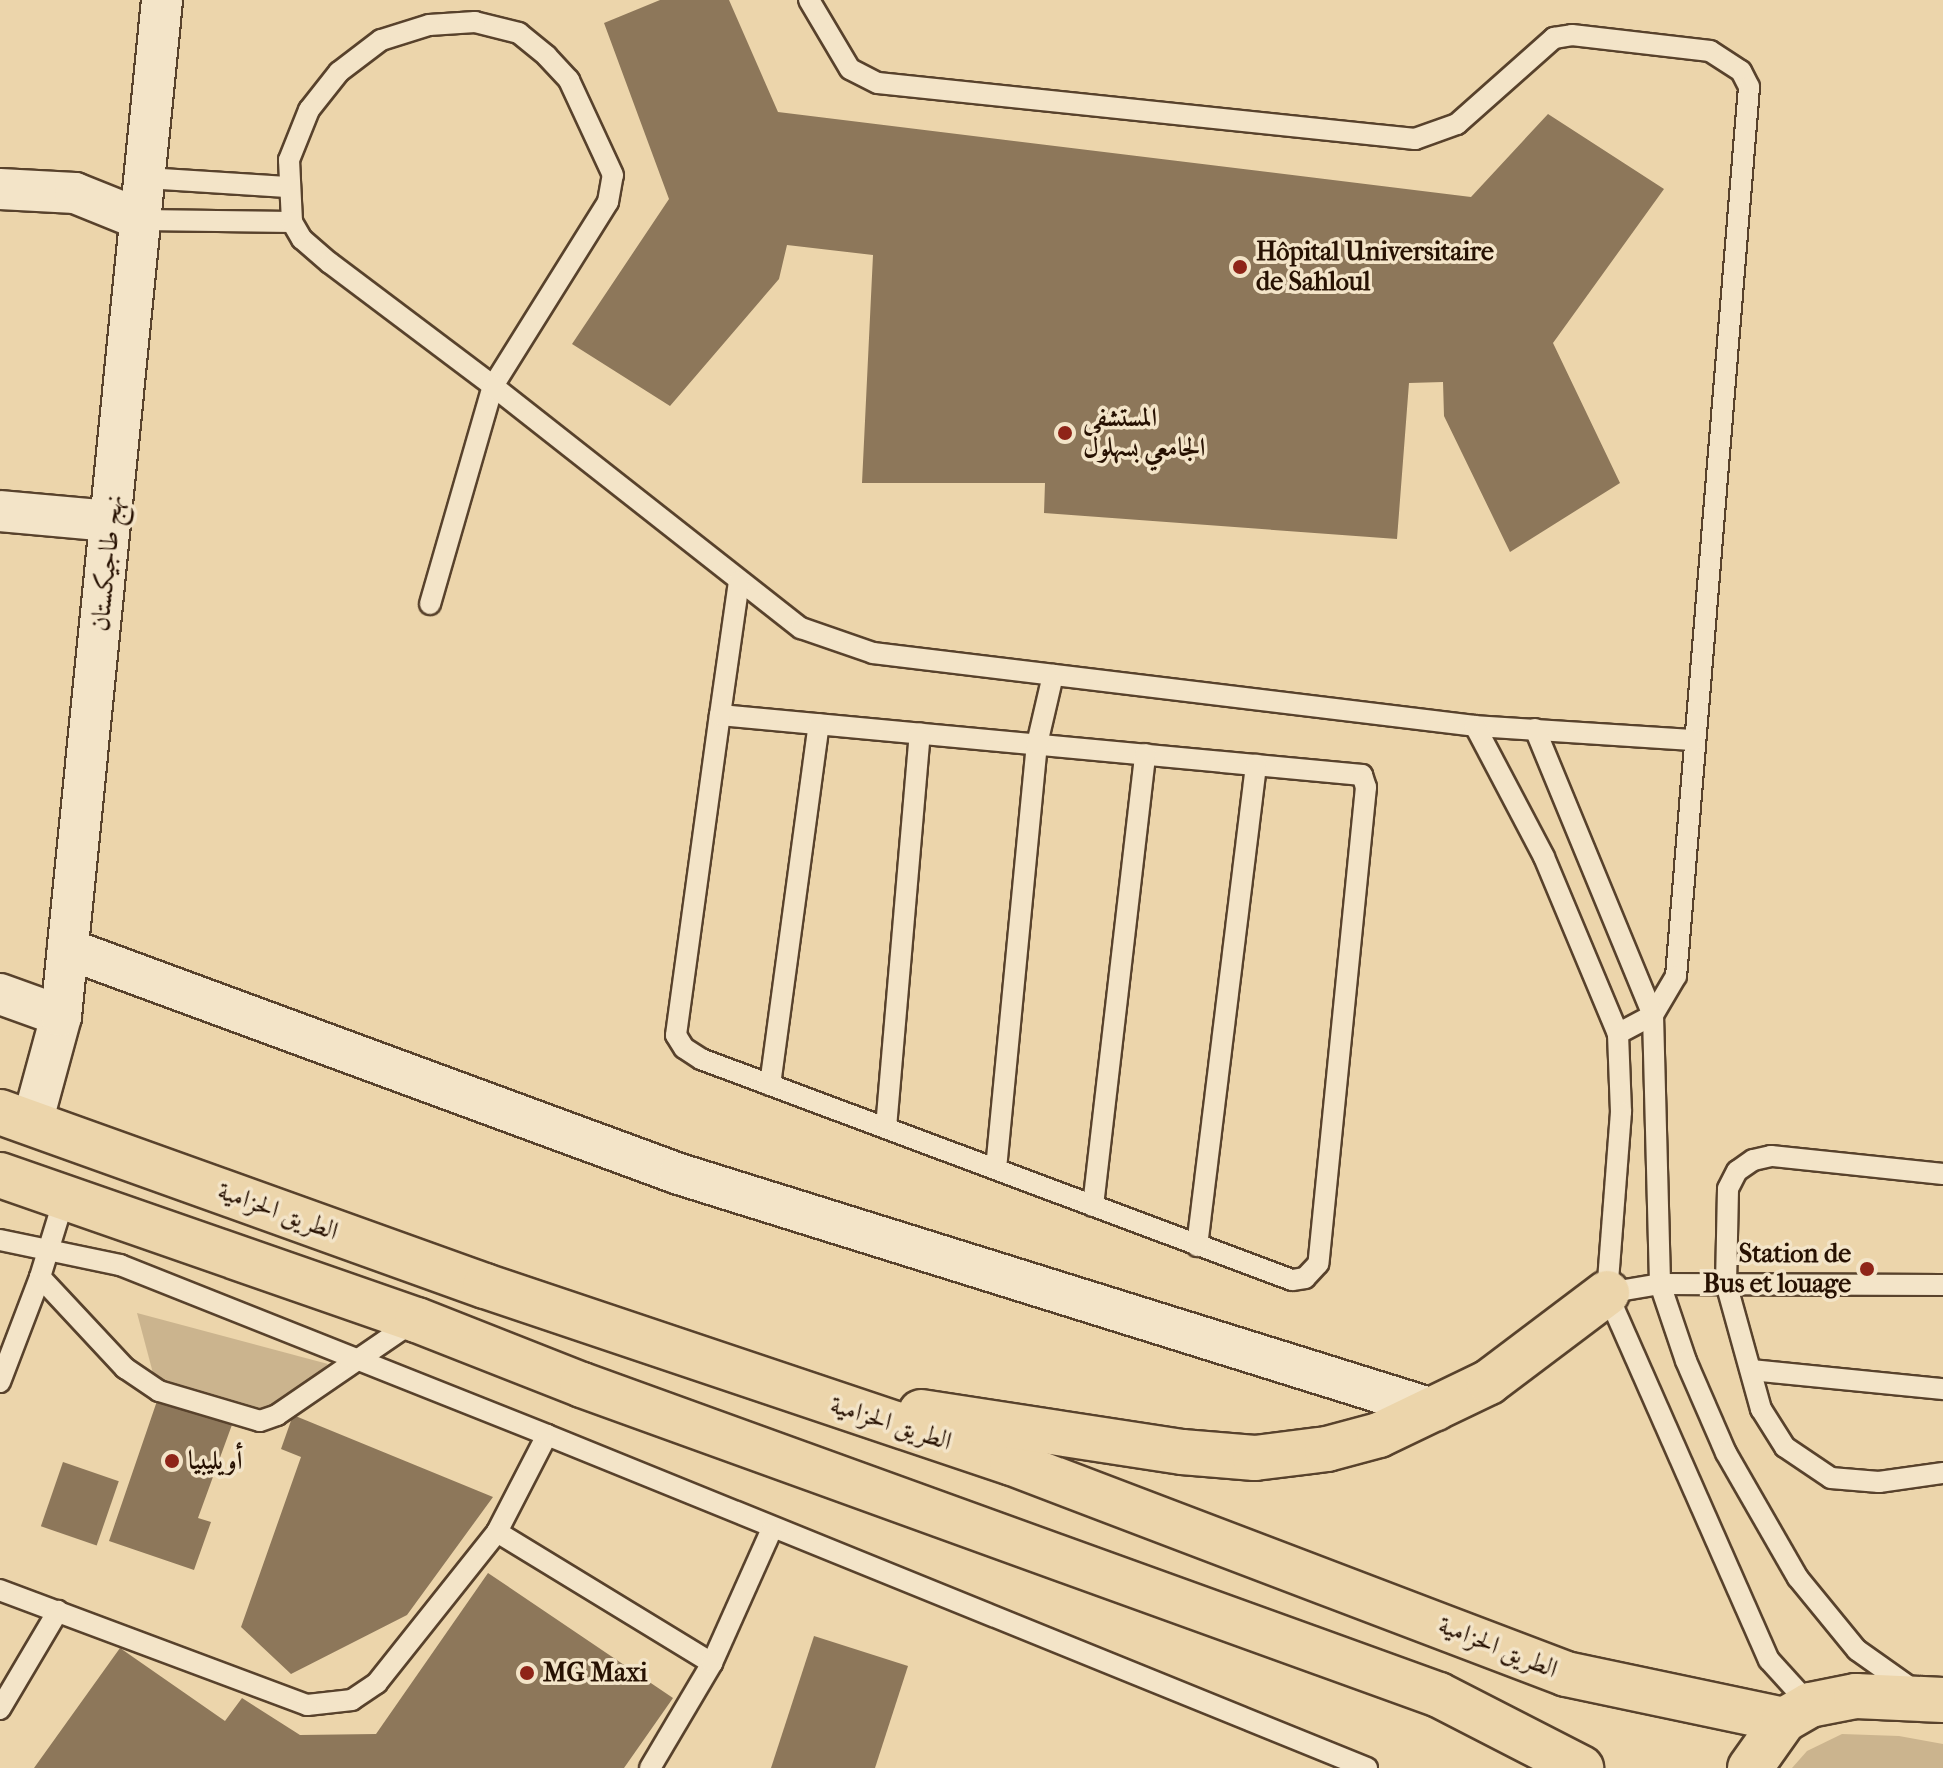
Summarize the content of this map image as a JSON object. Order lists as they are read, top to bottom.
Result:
{
  "streets": {
    "highway": ["الطريق الحزامية"],
    "street": ["نهج طاجيكستان"]
  },
  "crossings": [
    ["نهج طاجيكستان", "الطريق الحزامية"]
  ],
  "places": [
    "Hôpital Universitaire de Sahloul",
    "المستشفى الجامعي بسهلول",
    "Station de Bus et louage",
    "أويليبيا",
    "MG Maxi"
  ]
}
